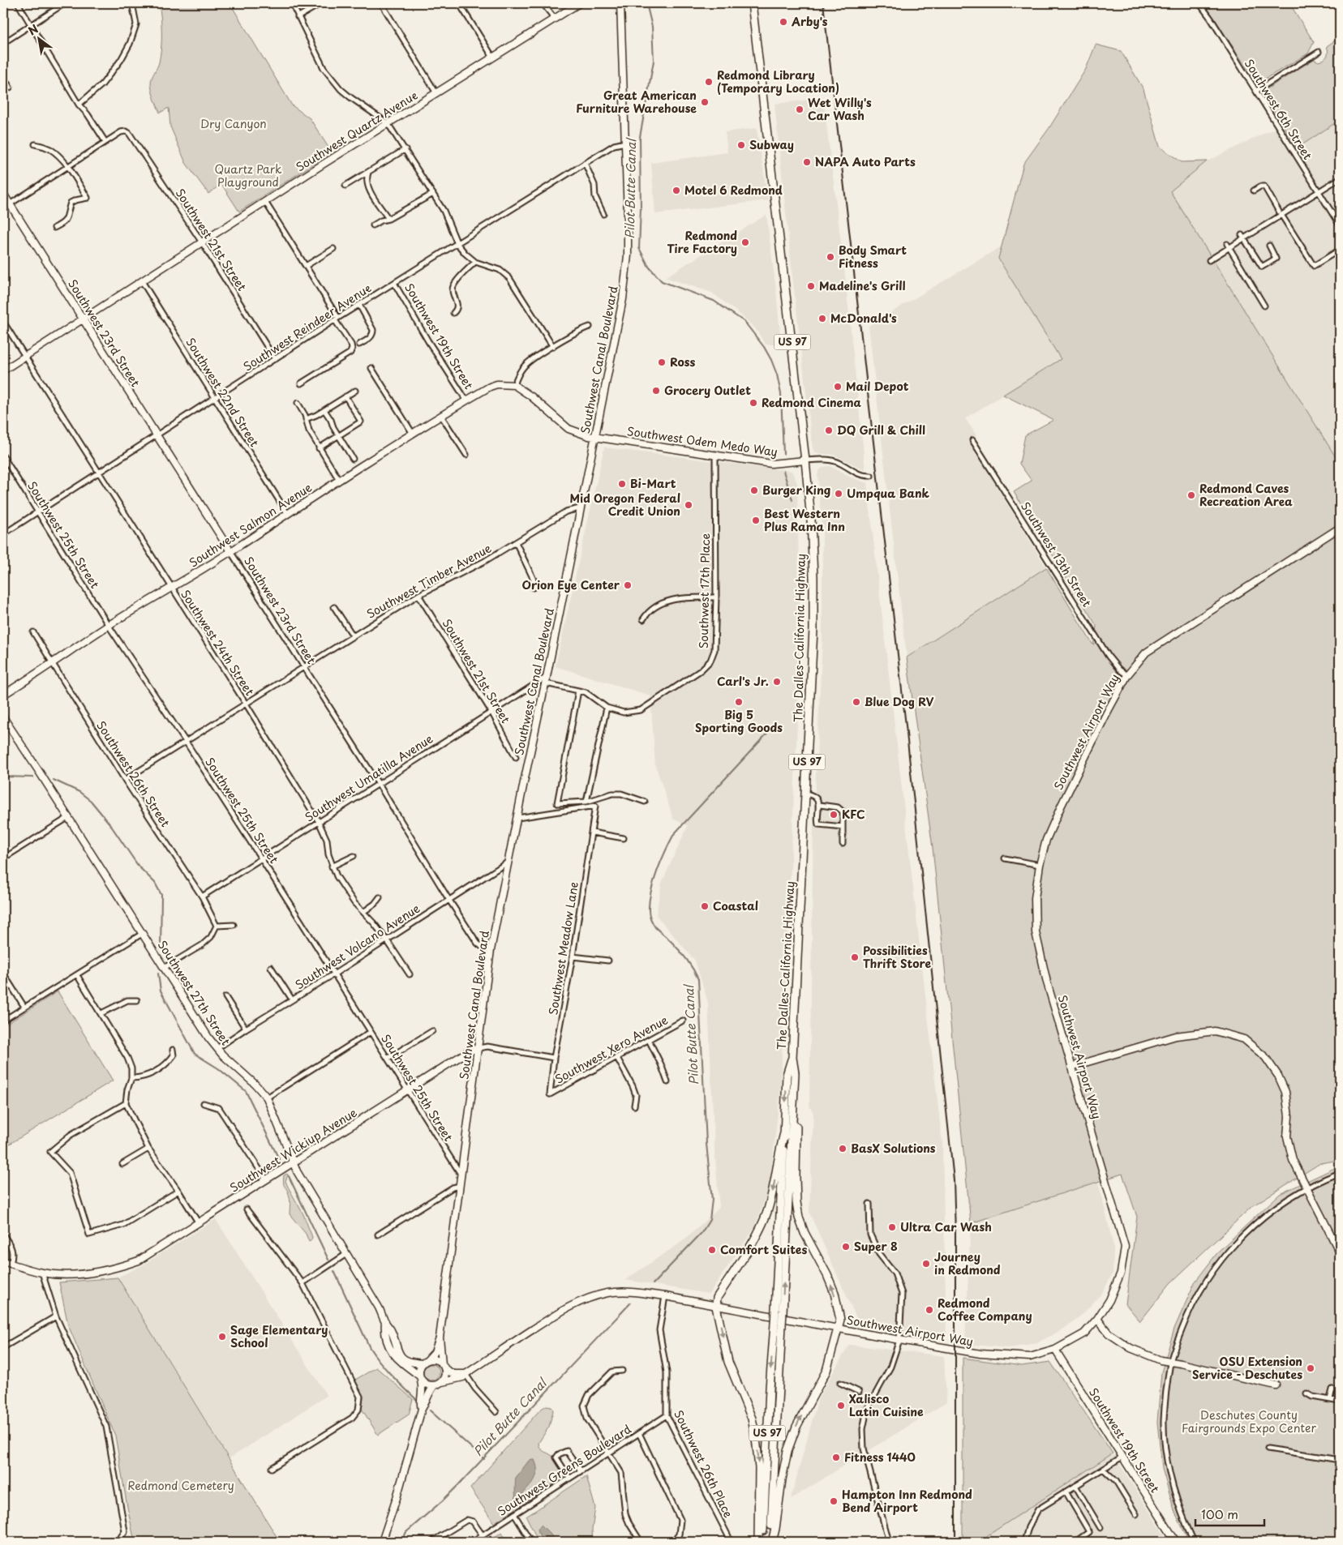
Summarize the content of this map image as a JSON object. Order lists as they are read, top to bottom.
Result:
{
  "streets": {
    "highway": ["US 97", "The Dalles-California Highway"],
    "main road": [
      "Southwest Quartz Avenue",
      "Southwest 23rd Street",
      "Southwest 19th Street",
      "Southwest Canal Boulevard",
      "Southwest Odem Medo Way",
      "Southwest Salmon Avenue",
      "Southwest Airport Way",
      "Southwest 27th Street",
      "Southwest Wickiup Avenue"
    ],
    "street": [
      "Southwest 6th Street",
      "Southwest 21st Street",
      "Southwest Reindeer Avenue",
      "Southwest 22nd Street",
      "Southwest 25th Street",
      "Southwest 13th Street",
      "Southwest Timber Avenue",
      "Southwest 17th Place",
      "Southwest 24th Street",
      "Southwest 26th Street",
      "Southwest Umatilla Avenue",
      "Southwest Volcano Avenue",
      "Southwest Meadow Lane",
      "Southwest Xero Avenue",
      "Southwest 26th Place",
      "Southwest Greens Boulevard"
    ]
  },
  "crossings": [
    ["Southwest Quartz Avenue", "Southwest 21st Street"],
    ["Southwest Quartz Avenue", "Southwest 23rd Street"],
    ["Southwest Quartz Avenue", "Southwest 22nd Street"],
    ["Southwest Quartz Avenue", "Southwest 24th Street"],
    ["Southwest 21st Street", "Southwest Reindeer Avenue"],
    ["Southwest 21st Street", "Southwest Timber Avenue"],
    ["Southwest 21st Street", "Southwest Umatilla Avenue"],
    ["Southwest Reindeer Avenue", "Southwest 23rd Street"],
    ["Southwest Reindeer Avenue", "Southwest 19th Street"],
    ["Southwest Reindeer Avenue", "Southwest Canal Boulevard"],
    ["Southwest Reindeer Avenue", "Southwest 22nd Street"],
    ["Southwest Reindeer Avenue", "Southwest 25th Street"],
    ["Southwest Reindeer Avenue", "Southwest 24th Street"],
    ["Southwest 23rd Street", "Southwest Canal Boulevard"],
    ["Southwest 23rd Street", "Southwest Salmon Avenue"],
    ["Southwest 23rd Street", "Southwest Timber Avenue"],
    ["Southwest 23rd Street", "Southwest Umatilla Avenue"],
    ["Southwest 23rd Street", "Southwest Volcano Avenue"],
    ["Southwest 19th Street", "Southwest Salmon Avenue"],
    ["Southwest 19th Street", "Southwest Airport Way"],
    ["Southwest Canal Boulevard", "Southwest Odem Medo Way"],
    ["Southwest Canal Boulevard", "Southwest 25th Street"],
    ["Southwest Canal Boulevard", "Southwest Timber Avenue"],
    ["Southwest Canal Boulevard", "Southwest 17th Place"],
    ["Southwest Canal Boulevard", "Southwest Airport Way"],
    ["Southwest Canal Boulevard", "Southwest Umatilla Avenue"],
    ["Southwest Canal Boulevard", "Southwest Volcano Avenue"],
    ["Southwest Canal Boulevard", "Southwest Meadow Lane"],
    ["Southwest Canal Boulevard", "Southwest 27th Street"],
    ["Southwest Canal Boulevard", "Southwest Wickiup Avenue"],
    ["Southwest 22nd Street", "Southwest Salmon Avenue"],
    ["Southwest Odem Medo Way", "Southwest 17th Place"],
    ["Southwest Odem Medo Way", "The Dalles-California Highway"],
    ["Southwest Salmon Avenue", "Southwest 25th Street"],
    ["Southwest Salmon Avenue", "Southwest 24th Street"],
    ["Southwest Salmon Avenue", "Southwest 26th Street"],
    ["Southwest 25th Street", "Southwest Timber Avenue"],
    ["Southwest 25th Street", "Southwest Umatilla Avenue"],
    ["Southwest 25th Street", "Southwest Volcano Avenue"],
    ["Southwest 25th Street", "Southwest Wickiup Avenue"],
    ["Southwest 13th Street", "Southwest Airport Way"],
    ["Southwest Timber Avenue", "Southwest 24th Street"],
    ["Southwest Timber Avenue", "Southwest 26th Street"],
    ["Southwest 24th Street", "Southwest Umatilla Avenue"],
    ["Southwest 24th Street", "Southwest Volcano Avenue"],
    ["Southwest Airport Way", "Southwest 27th Street"],
    ["Southwest Airport Way", "Southwest 26th Place"],
    ["Southwest 26th Street", "Southwest Umatilla Avenue"],
    ["Southwest Volcano Avenue", "Southwest 27th Street"],
    ["Southwest Meadow Lane", "Southwest Xero Avenue"],
    ["Southwest Meadow Lane", "Southwest Wickiup Avenue"],
    ["Southwest 27th Street", "Southwest Wickiup Avenue"],
    ["Southwest 26th Place", "Southwest Greens Boulevard"]
  ],
  "water": ["Pilot Butte Canal"],
  "parks": [
    "Dry Canyon",
    "Quartz Park Playground",
    "Deschutes County Fairgrounds Expo Center",
    "Redmond Cemetery"
  ],
  "places": [
    "Arby's",
    "Redmond Library (Temporary Location)",
    "Great American Furniture Warehouse",
    "Wet Willy's Car Wash",
    "Subway",
    "NAPA Auto Parts",
    "Motel 6 Redmond",
    "Redmond Tire Factory",
    "Body Smart Fitness",
    "Madeline's Grill",
    "McDonald's",
    "Ross",
    "Mail Depot",
    "Grocery Outlet",
    "Redmond Cinema",
    "DQ Grill & Chill",
    "Bi-Mart",
    "Burger King",
    "Umpqua Bank",
    "Redmond Caves Recreation Area",
    "Mid Oregon Federal Credit Union",
    "Best Western Plus Rama Inn",
    "Orion Eye Center",
    "Carl's Jr.",
    "Big 5 Sporting Goods",
    "Blue Dog RV",
    "KFC",
    "Coastal",
    "Possibilities Thrift Store",
    "BasX Solutions",
    "Ultra Car Wash",
    "Super 8",
    "Comfort Suites",
    "Journey in Redmond",
    "Redmond Coffee Company",
    "Sage Elementary School",
    "OSU Extension Service - Deschutes",
    "Xalisco Latin Cuisine",
    "Fitness 1440",
    "Hampton Inn Redmond Bend Airport"
  ],
  "scale_bar": "100 m",
  "north": "top left"
}
